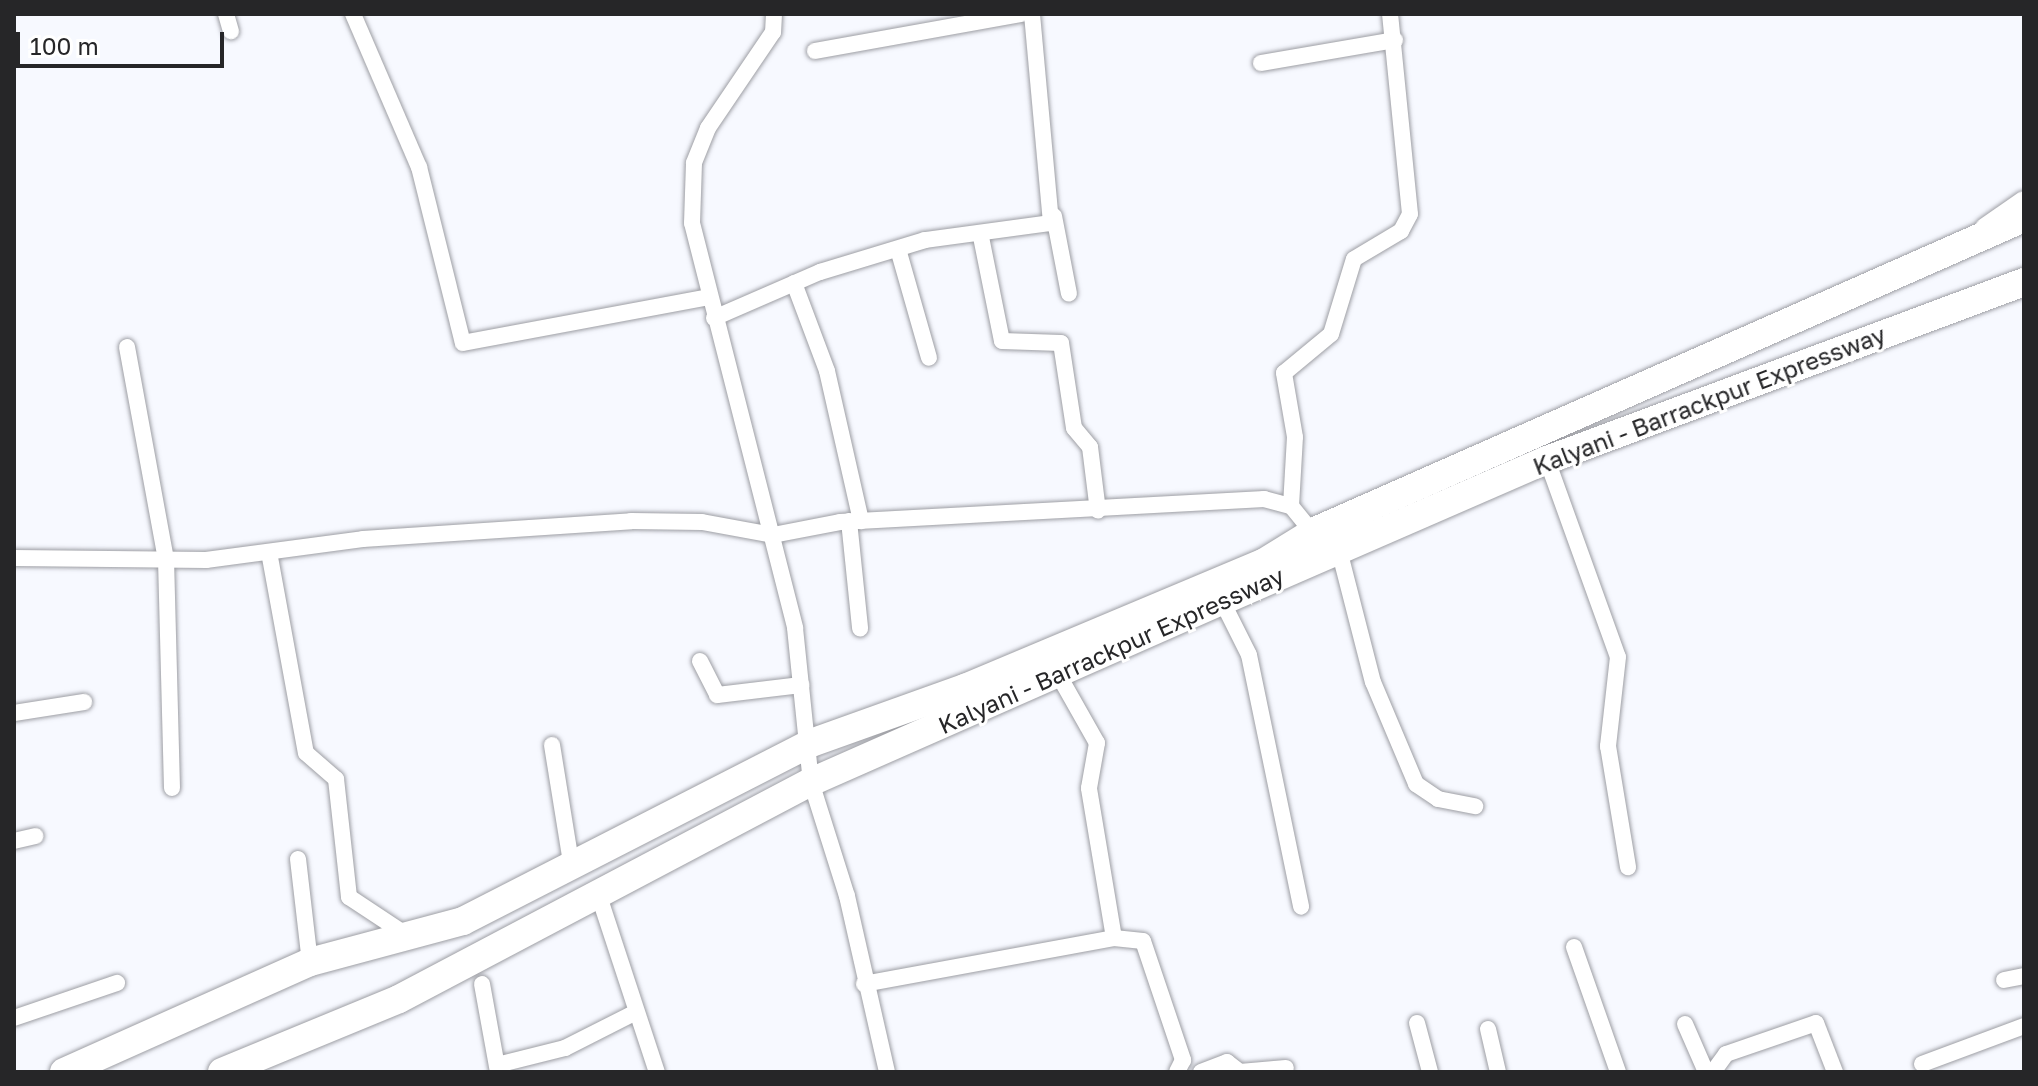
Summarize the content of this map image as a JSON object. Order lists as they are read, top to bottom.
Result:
{
  "streets": {
    "highway": ["Kalyani - Barrackpur Expressway"]
  },
  "scale_bar": "100 m"
}
